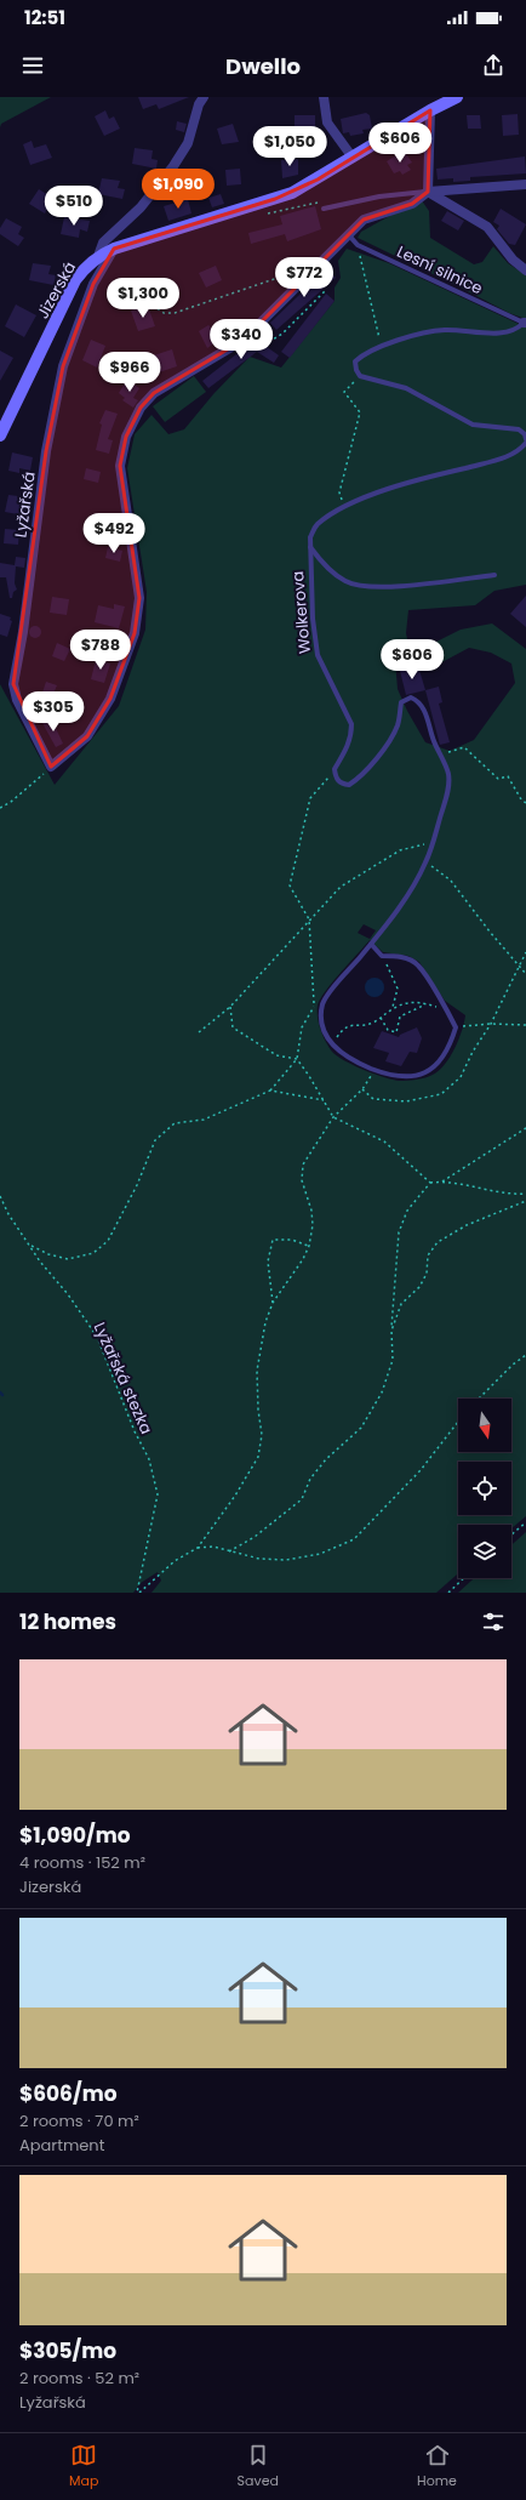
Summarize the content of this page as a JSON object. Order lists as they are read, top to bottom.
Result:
{
  "streets": {
    "street": ["Jizerská", "Lyžařská"],
    "lane": ["Lesní silnice", "Wolkerova"],
    "path": ["Lyžařská stezka"]
  },
  "crossings": [
    ["Jizerská", "Lyžařská"]
  ],
  "north": "bottom",
  "page": {
    "status": "12:51",
    "header": "Dwello",
    "price": [
      "$606",
      "$1,050",
      "$1,090",
      "$510",
      "$772",
      "$1,300",
      "$340",
      "$966",
      "$492",
      "$788",
      "$606",
      "$305"
    ],
    "heading": "12 homes",
    "list": [
      {
        "name": "$1,090/mo",
        "note": "4 rooms · 152 m² · Jizerská"
      },
      {
        "name": "$606/mo",
        "note": "2 rooms · 70 m² · Apartment"
      },
      {
        "name": "$305/mo",
        "note": "2 rooms · 52 m² · Lyžařská"
      }
    ],
    "tabs": ["Map", "Saved", "Home"]
  }
}
